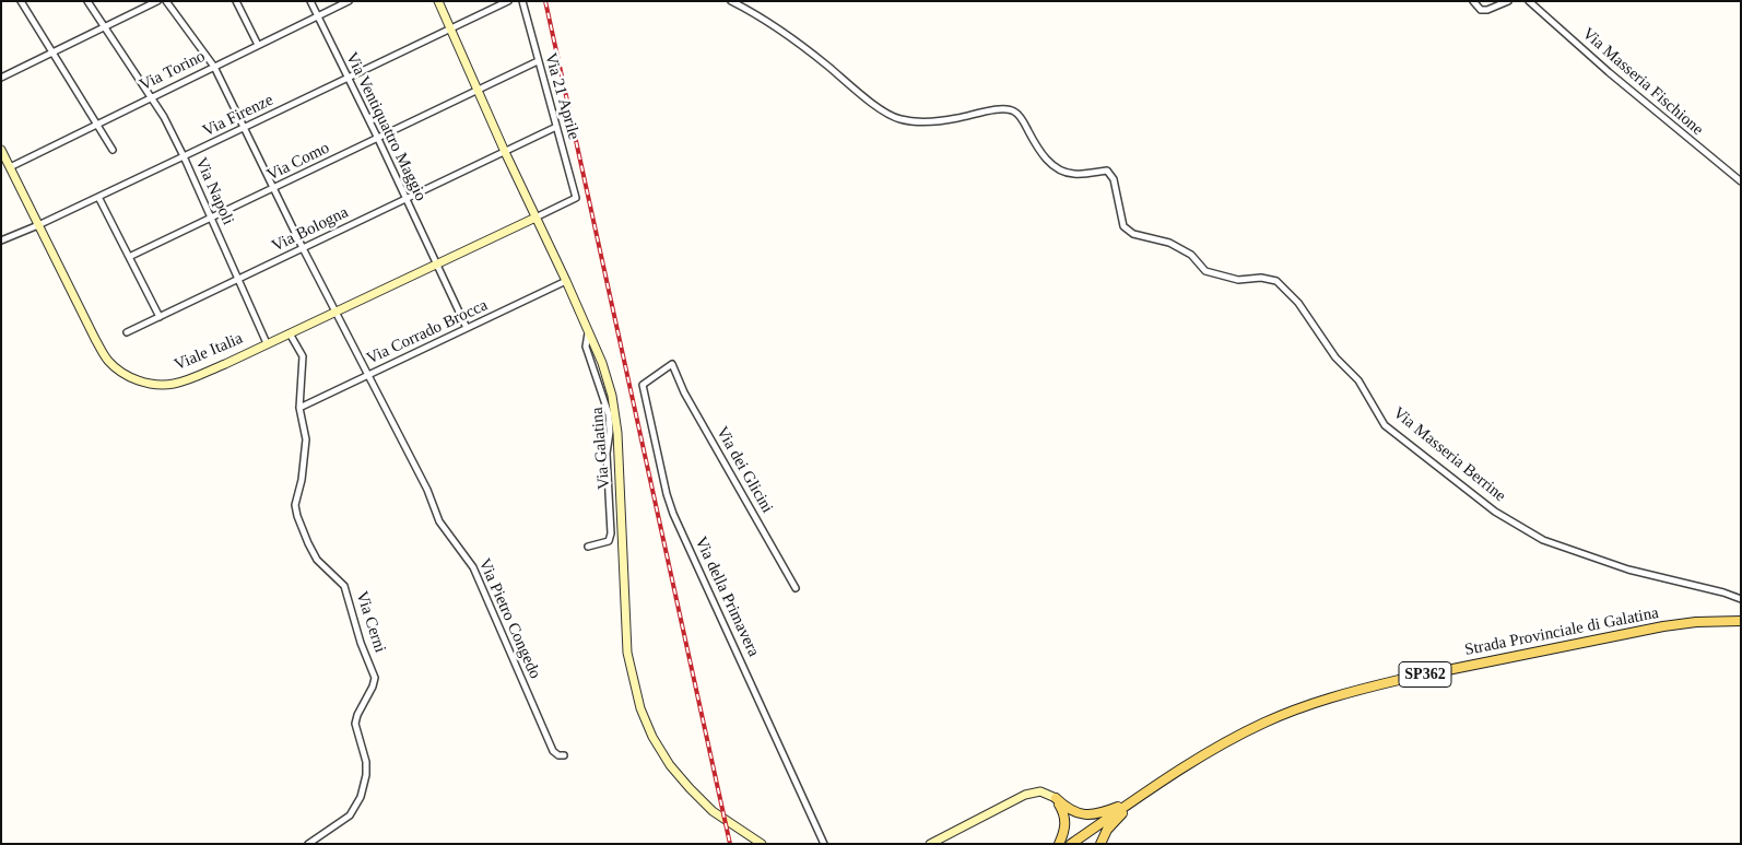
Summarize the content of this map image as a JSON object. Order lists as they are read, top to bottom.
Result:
{
  "streets": {
    "main road": ["Strada Provinciale di Galatina", "SP362"],
    "street": [
      "Via Torino",
      "Via Masseria Fischione",
      "Via 21 Aprile",
      "Via Firenze",
      "Via Ventiquattro Maggio",
      "Via Como",
      "Via Napoli",
      "Via Bologna",
      "Via Corrado Brocca",
      "Viale Italia",
      "Via Galatina",
      "Via Masseria Berrine",
      "Via dei Glicini",
      "Via della Primavera",
      "Via Pietro Congedo",
      "Via Cerni"
    ]
  },
  "crossings": [
    ["Via Torino", "Via Ventiquattro Maggio"],
    ["Via Torino", "Via Napoli"],
    ["Via Torino", "Viale Italia"],
    ["Via Torino", "Via Pietro Congedo"],
    ["Via 21 Aprile", "Via Como"],
    ["Via 21 Aprile", "Via Bologna"],
    ["Via 21 Aprile", "Viale Italia"],
    ["Via 21 Aprile", "Via Galatina"],
    ["Via Firenze", "Via Ventiquattro Maggio"],
    ["Via Firenze", "Via Napoli"],
    ["Via Firenze", "Viale Italia"],
    ["Via Firenze", "Via Galatina"],
    ["Via Firenze", "Via Pietro Congedo"],
    ["Via Ventiquattro Maggio", "Via Como"],
    ["Via Ventiquattro Maggio", "Via Bologna"],
    ["Via Ventiquattro Maggio", "Via Corrado Brocca"],
    ["Via Ventiquattro Maggio", "Viale Italia"],
    ["Via Como", "Via Napoli"],
    ["Via Como", "Via Galatina"],
    ["Via Como", "Via Pietro Congedo"],
    ["Via Napoli", "Via Bologna"],
    ["Via Napoli", "Viale Italia"],
    ["Via Bologna", "Via Galatina"],
    ["Via Bologna", "Via Pietro Congedo"],
    ["Via Corrado Brocca", "Via Galatina"],
    ["Via Corrado Brocca", "Via Pietro Congedo"],
    ["Via Corrado Brocca", "Via Cerni"],
    ["Viale Italia", "Via Galatina"],
    ["Viale Italia", "Via Pietro Congedo"],
    ["Viale Italia", "Via Cerni"],
    ["Via dei Glicini", "Via della Primavera"]
  ]
}
